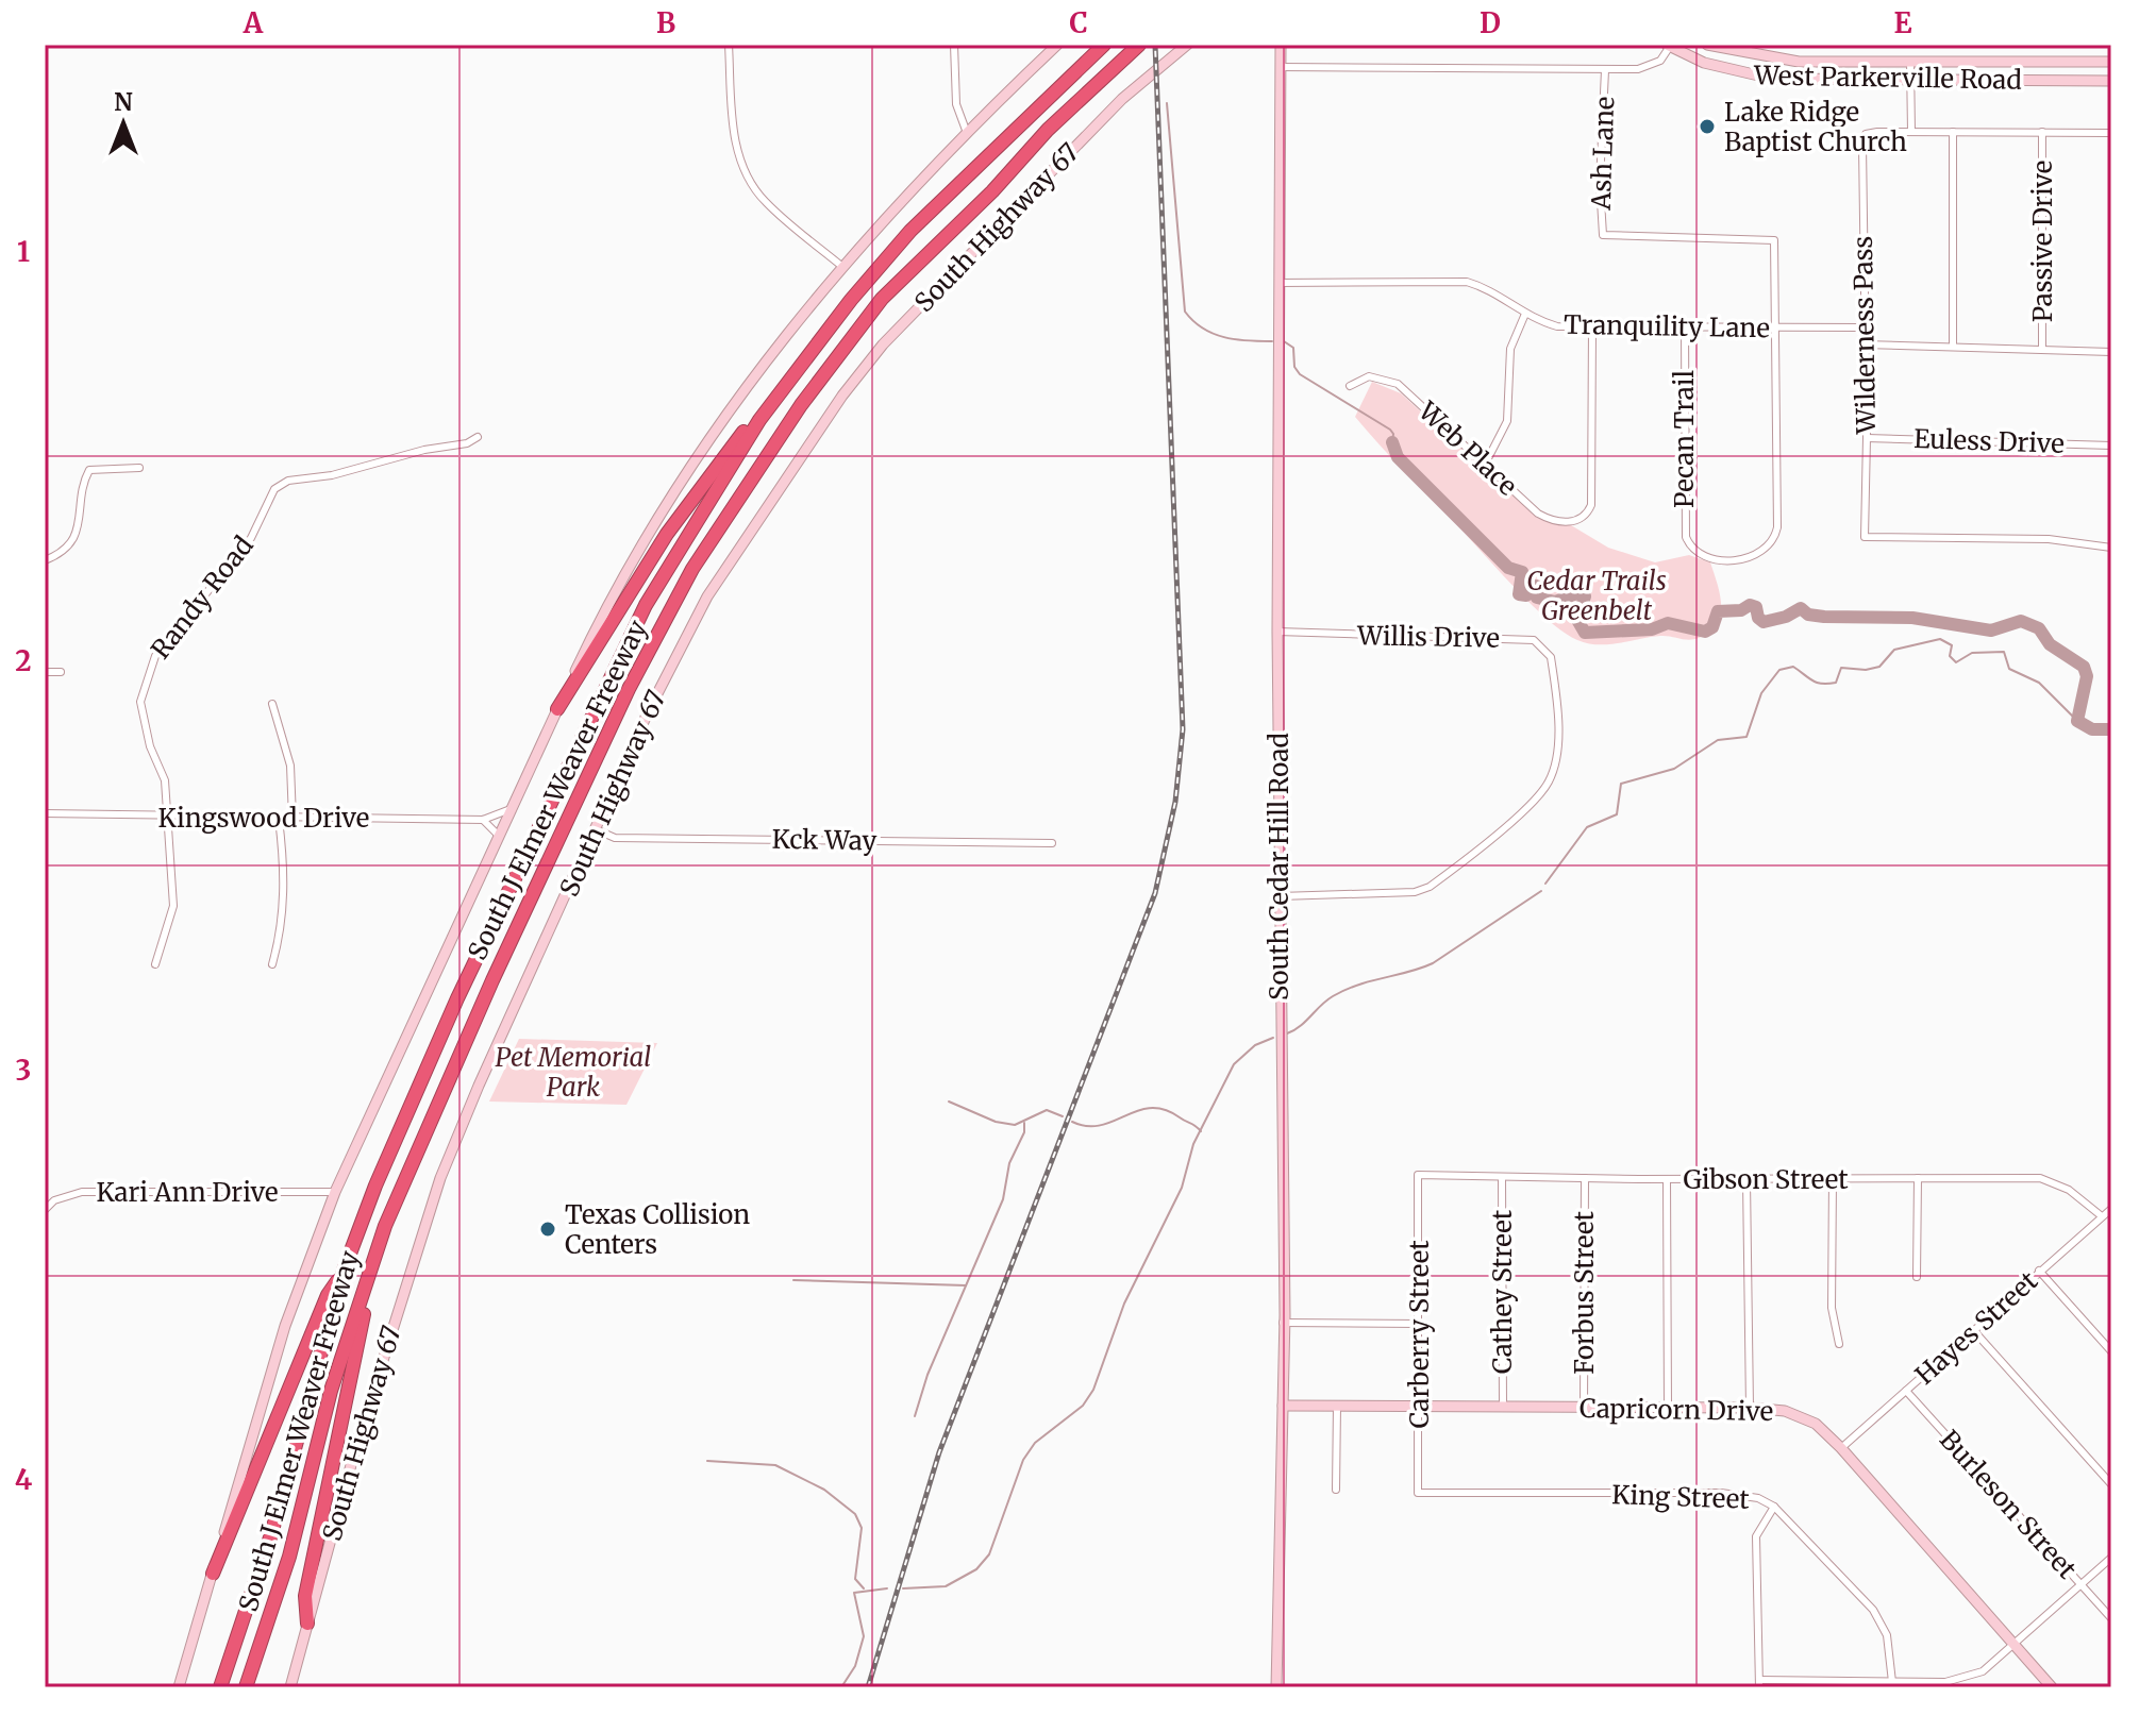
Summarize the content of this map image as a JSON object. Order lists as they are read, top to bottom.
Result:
{
  "streets": {
    "highway": ["South J Elmer Weaver Freeway"],
    "main road": [
      "West Parkerville Road",
      "South Highway 67",
      "South Cedar Hill Road",
      "Capricorn Drive"
    ],
    "street": [
      "Ash Lane",
      "Passive Drive",
      "Tranquility Lane",
      "Wilderness Pass",
      "Pecan Trail",
      "Euless Drive",
      "Web Place",
      "Randy Road",
      "Willis Drive",
      "Kingswood Drive",
      "Kck Way",
      "Gibson Street",
      "Kari Ann Drive",
      "Cathey Street",
      "Forbus Street",
      "Hayes Street",
      "Carberry Street",
      "King Street",
      "Burleson Street"
    ]
  },
  "crossings": [
    ["West Parkerville Road", "Ash Lane"],
    ["West Parkerville Road", "South Cedar Hill Road"],
    ["Ash Lane", "Tranquility Lane"],
    ["Ash Lane", "Pecan Trail"],
    ["South Highway 67", "Kck Way"],
    ["Tranquility Lane", "Wilderness Pass"],
    ["Tranquility Lane", "Pecan Trail"],
    ["Tranquility Lane", "Web Place"],
    ["Tranquility Lane", "South Cedar Hill Road"],
    ["Wilderness Pass", "Euless Drive"],
    ["Randy Road", "Kingswood Drive"],
    ["Willis Drive", "South Cedar Hill Road"],
    ["South Cedar Hill Road", "Capricorn Drive"],
    ["Gibson Street", "Cathey Street"],
    ["Gibson Street", "Forbus Street"],
    ["Gibson Street", "Hayes Street"],
    ["Gibson Street", "Carberry Street"],
    ["Cathey Street", "Capricorn Drive"],
    ["Forbus Street", "Capricorn Drive"],
    ["Hayes Street", "Capricorn Drive"],
    ["Hayes Street", "Burleson Street"],
    ["Carberry Street", "Capricorn Drive"],
    ["Carberry Street", "King Street"]
  ],
  "parks": ["Cedar Trails Greenbelt", "Pet Memorial Park"],
  "places": ["Lake Ridge Baptist Church", "Texas Collision Centers"],
  "north": "top",
  "grid": {
    "columns": [
      "A",
      "B",
      "C",
      "D",
      "E"
    ],
    "rows": [
      "1",
      "2",
      "3",
      "4"
    ]
  }
}
